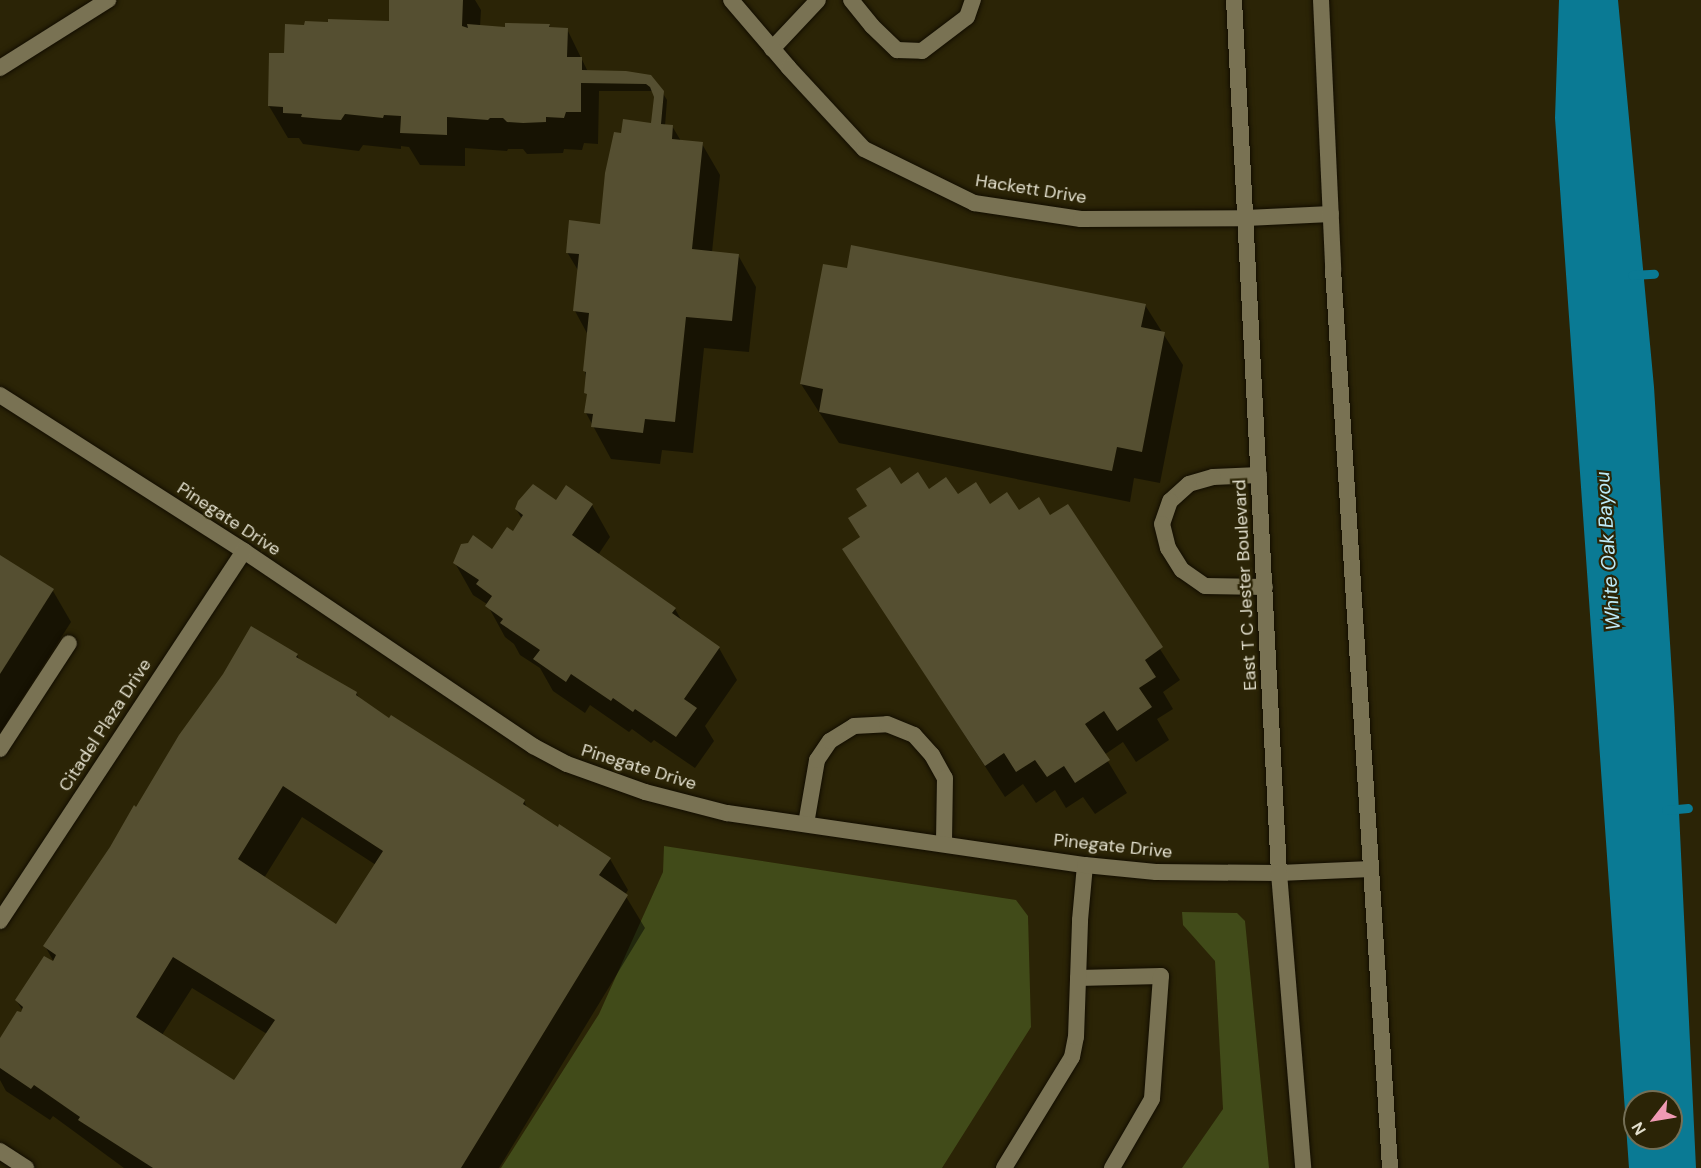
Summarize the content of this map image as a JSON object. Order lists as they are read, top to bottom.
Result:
{
  "streets": {
    "street": [
      "Hackett Drive",
      "Pinegate Drive",
      "East T C Jester Boulevard",
      "Citadel Plaza Drive"
    ]
  },
  "crossings": [
    ["Hackett Drive", "East T C Jester Boulevard"],
    ["Pinegate Drive", "East T C Jester Boulevard"],
    ["Pinegate Drive", "Citadel Plaza Drive"]
  ],
  "water": ["White Oak Bayou"],
  "north": "bottom left"
}
